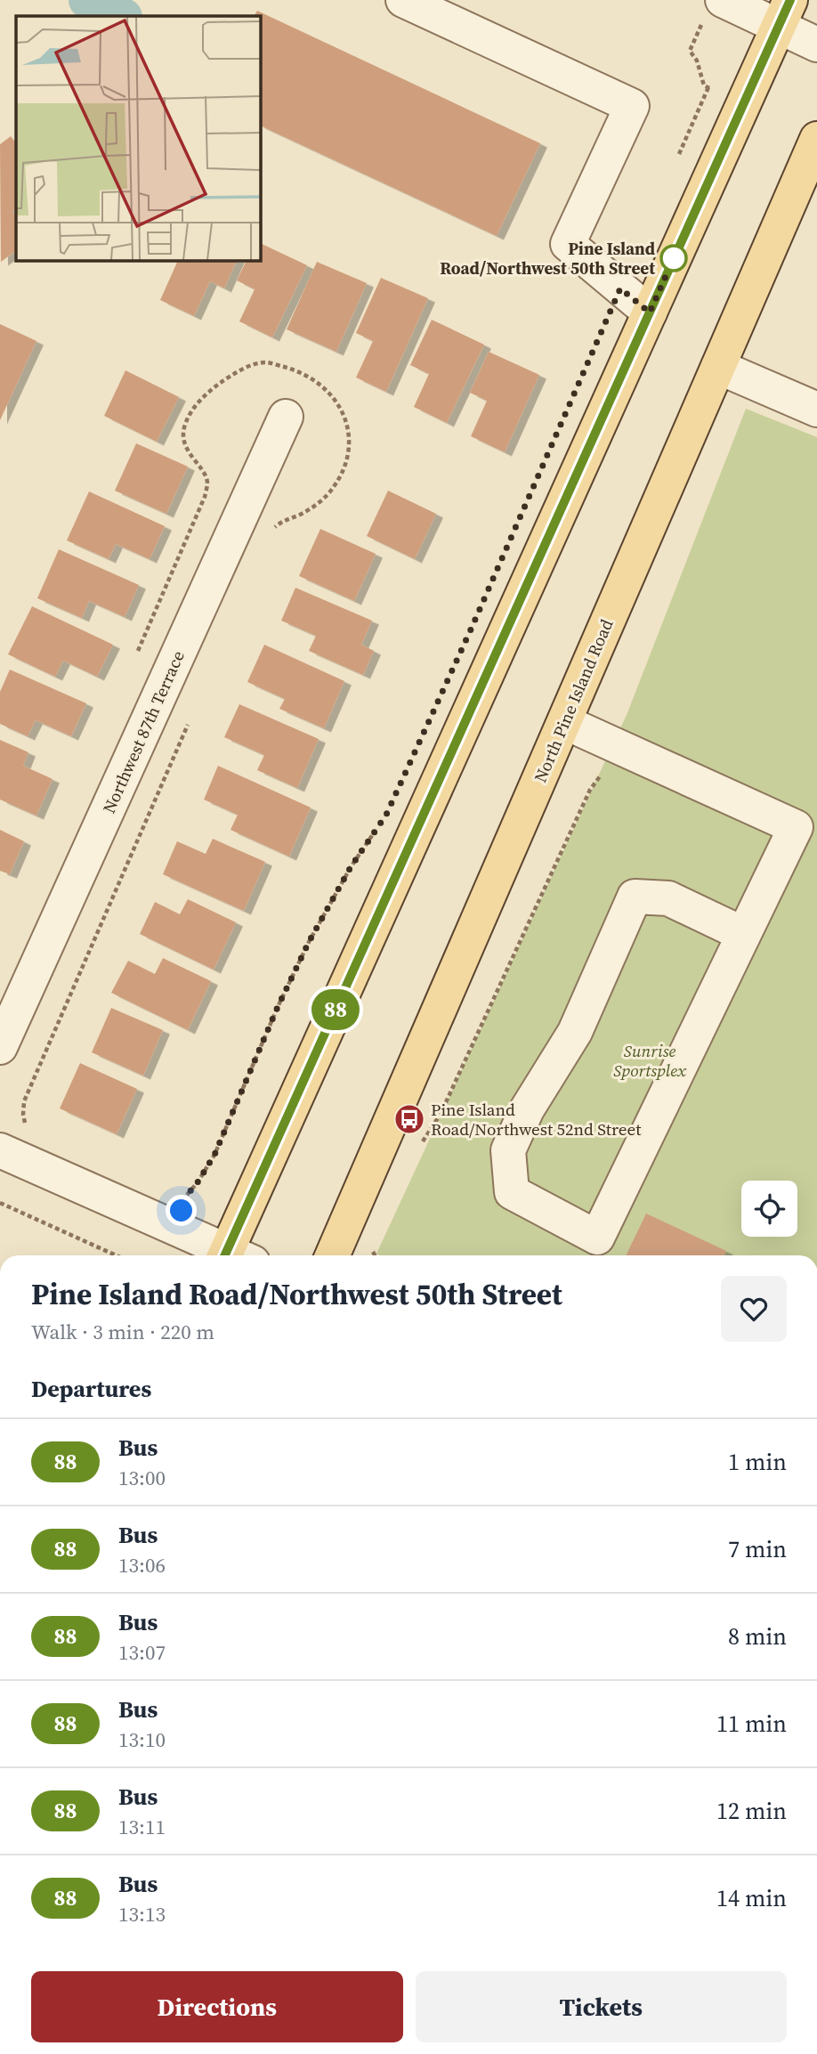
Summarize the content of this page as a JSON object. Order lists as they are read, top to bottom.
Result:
{
  "streets": {
    "main road": ["North Pine Island Road"],
    "street": ["Northwest 87th Terrace"]
  },
  "parks": ["Sunrise Sportsplex"],
  "places": {
    "other": ["Pine Island Road/Northwest 50th Street"],
    "bus stop": ["Pine Island Road/Northwest 52nd Street"]
  },
  "lines": ["bus line 88"],
  "page": {
    "on_map": "88",
    "heading": [
      ["Pine Island Road/Northwest 50th Street", "Walk · 3 min · 220 m"],
      "Departures"
    ],
    "list": [
      {
        "mark": "88",
        "name": "Bus",
        "note": "13:00",
        "value": "1 min"
      },
      {
        "mark": "88",
        "name": "Bus",
        "note": "13:06",
        "value": "7 min"
      },
      {
        "mark": "88",
        "name": "Bus",
        "note": "13:07",
        "value": "8 min"
      },
      {
        "mark": "88",
        "name": "Bus",
        "note": "13:10",
        "value": "11 min"
      },
      {
        "mark": "88",
        "name": "Bus",
        "note": "13:11",
        "value": "12 min"
      },
      {
        "mark": "88",
        "name": "Bus",
        "note": "13:13",
        "value": "14 min"
      }
    ],
    "buttons": ["Directions", "Tickets"]
  }
}
